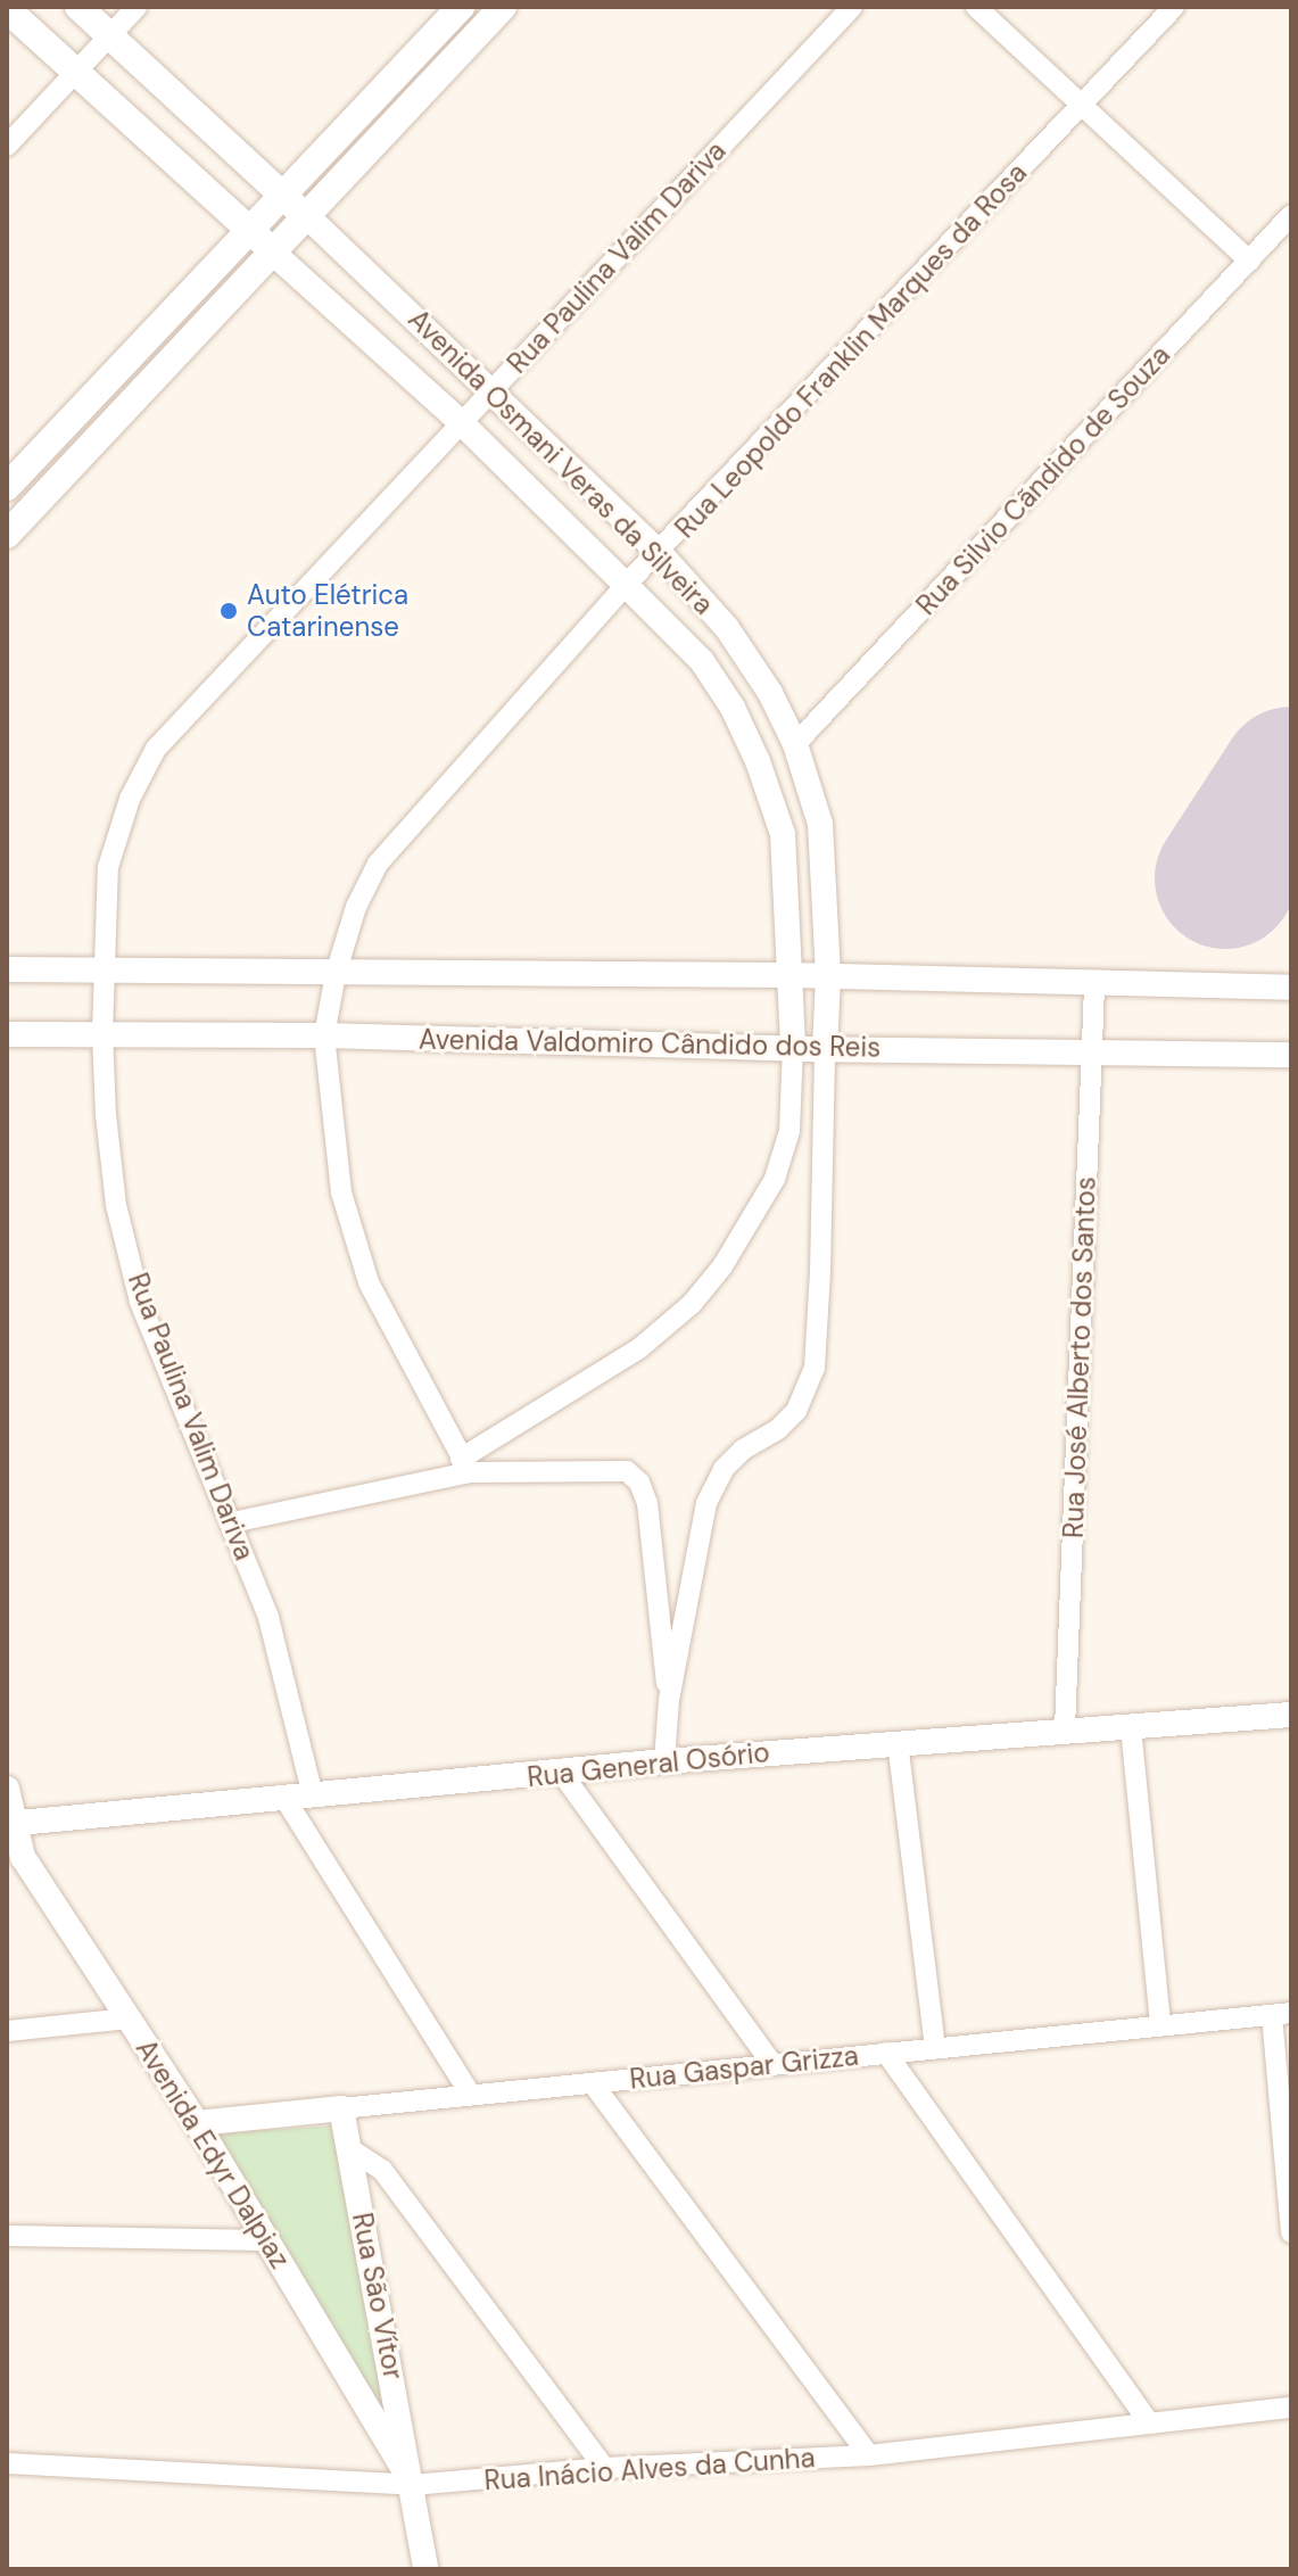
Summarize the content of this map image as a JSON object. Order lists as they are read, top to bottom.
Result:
{
  "streets": {
    "street": [
      "Rua Paulina Valim Dariva",
      "Rua Leopoldo Franklin Marques da Rosa",
      "Avenida Osmani Veras da Silveira",
      "Rua Silvio Cãndido de Souza",
      "Avenida Valdomiro Cândido dos Reis",
      "Rua José Alberto dos Santos",
      "Rua General Osório",
      "Rua Gaspar Grizza",
      "Avenida Edyr Dalpiaz",
      "Rua São Vítor",
      "Rua Inácio Alves da Cunha"
    ]
  },
  "crossings": [
    ["Rua Paulina Valim Dariva", "Avenida Osmani Veras da Silveira"],
    ["Rua Paulina Valim Dariva", "Avenida Valdomiro Cândido dos Reis"],
    ["Rua Paulina Valim Dariva", "Rua General Osório"],
    ["Rua Leopoldo Franklin Marques da Rosa", "Avenida Osmani Veras da Silveira"],
    ["Rua Leopoldo Franklin Marques da Rosa", "Avenida Valdomiro Cândido dos Reis"],
    ["Avenida Osmani Veras da Silveira", "Rua Silvio Cãndido de Souza"],
    ["Avenida Osmani Veras da Silveira", "Avenida Valdomiro Cândido dos Reis"],
    ["Avenida Valdomiro Cândido dos Reis", "Rua José Alberto dos Santos"],
    ["Rua José Alberto dos Santos", "Rua General Osório"],
    ["Rua General Osório", "Avenida Edyr Dalpiaz"],
    ["Rua Gaspar Grizza", "Avenida Edyr Dalpiaz"],
    ["Rua Gaspar Grizza", "Rua São Vítor"],
    ["Avenida Edyr Dalpiaz", "Rua São Vítor"],
    ["Avenida Edyr Dalpiaz", "Rua Inácio Alves da Cunha"],
    ["Rua São Vítor", "Rua Inácio Alves da Cunha"]
  ],
  "places": ["Auto Elétrica Catarinense"]
}
